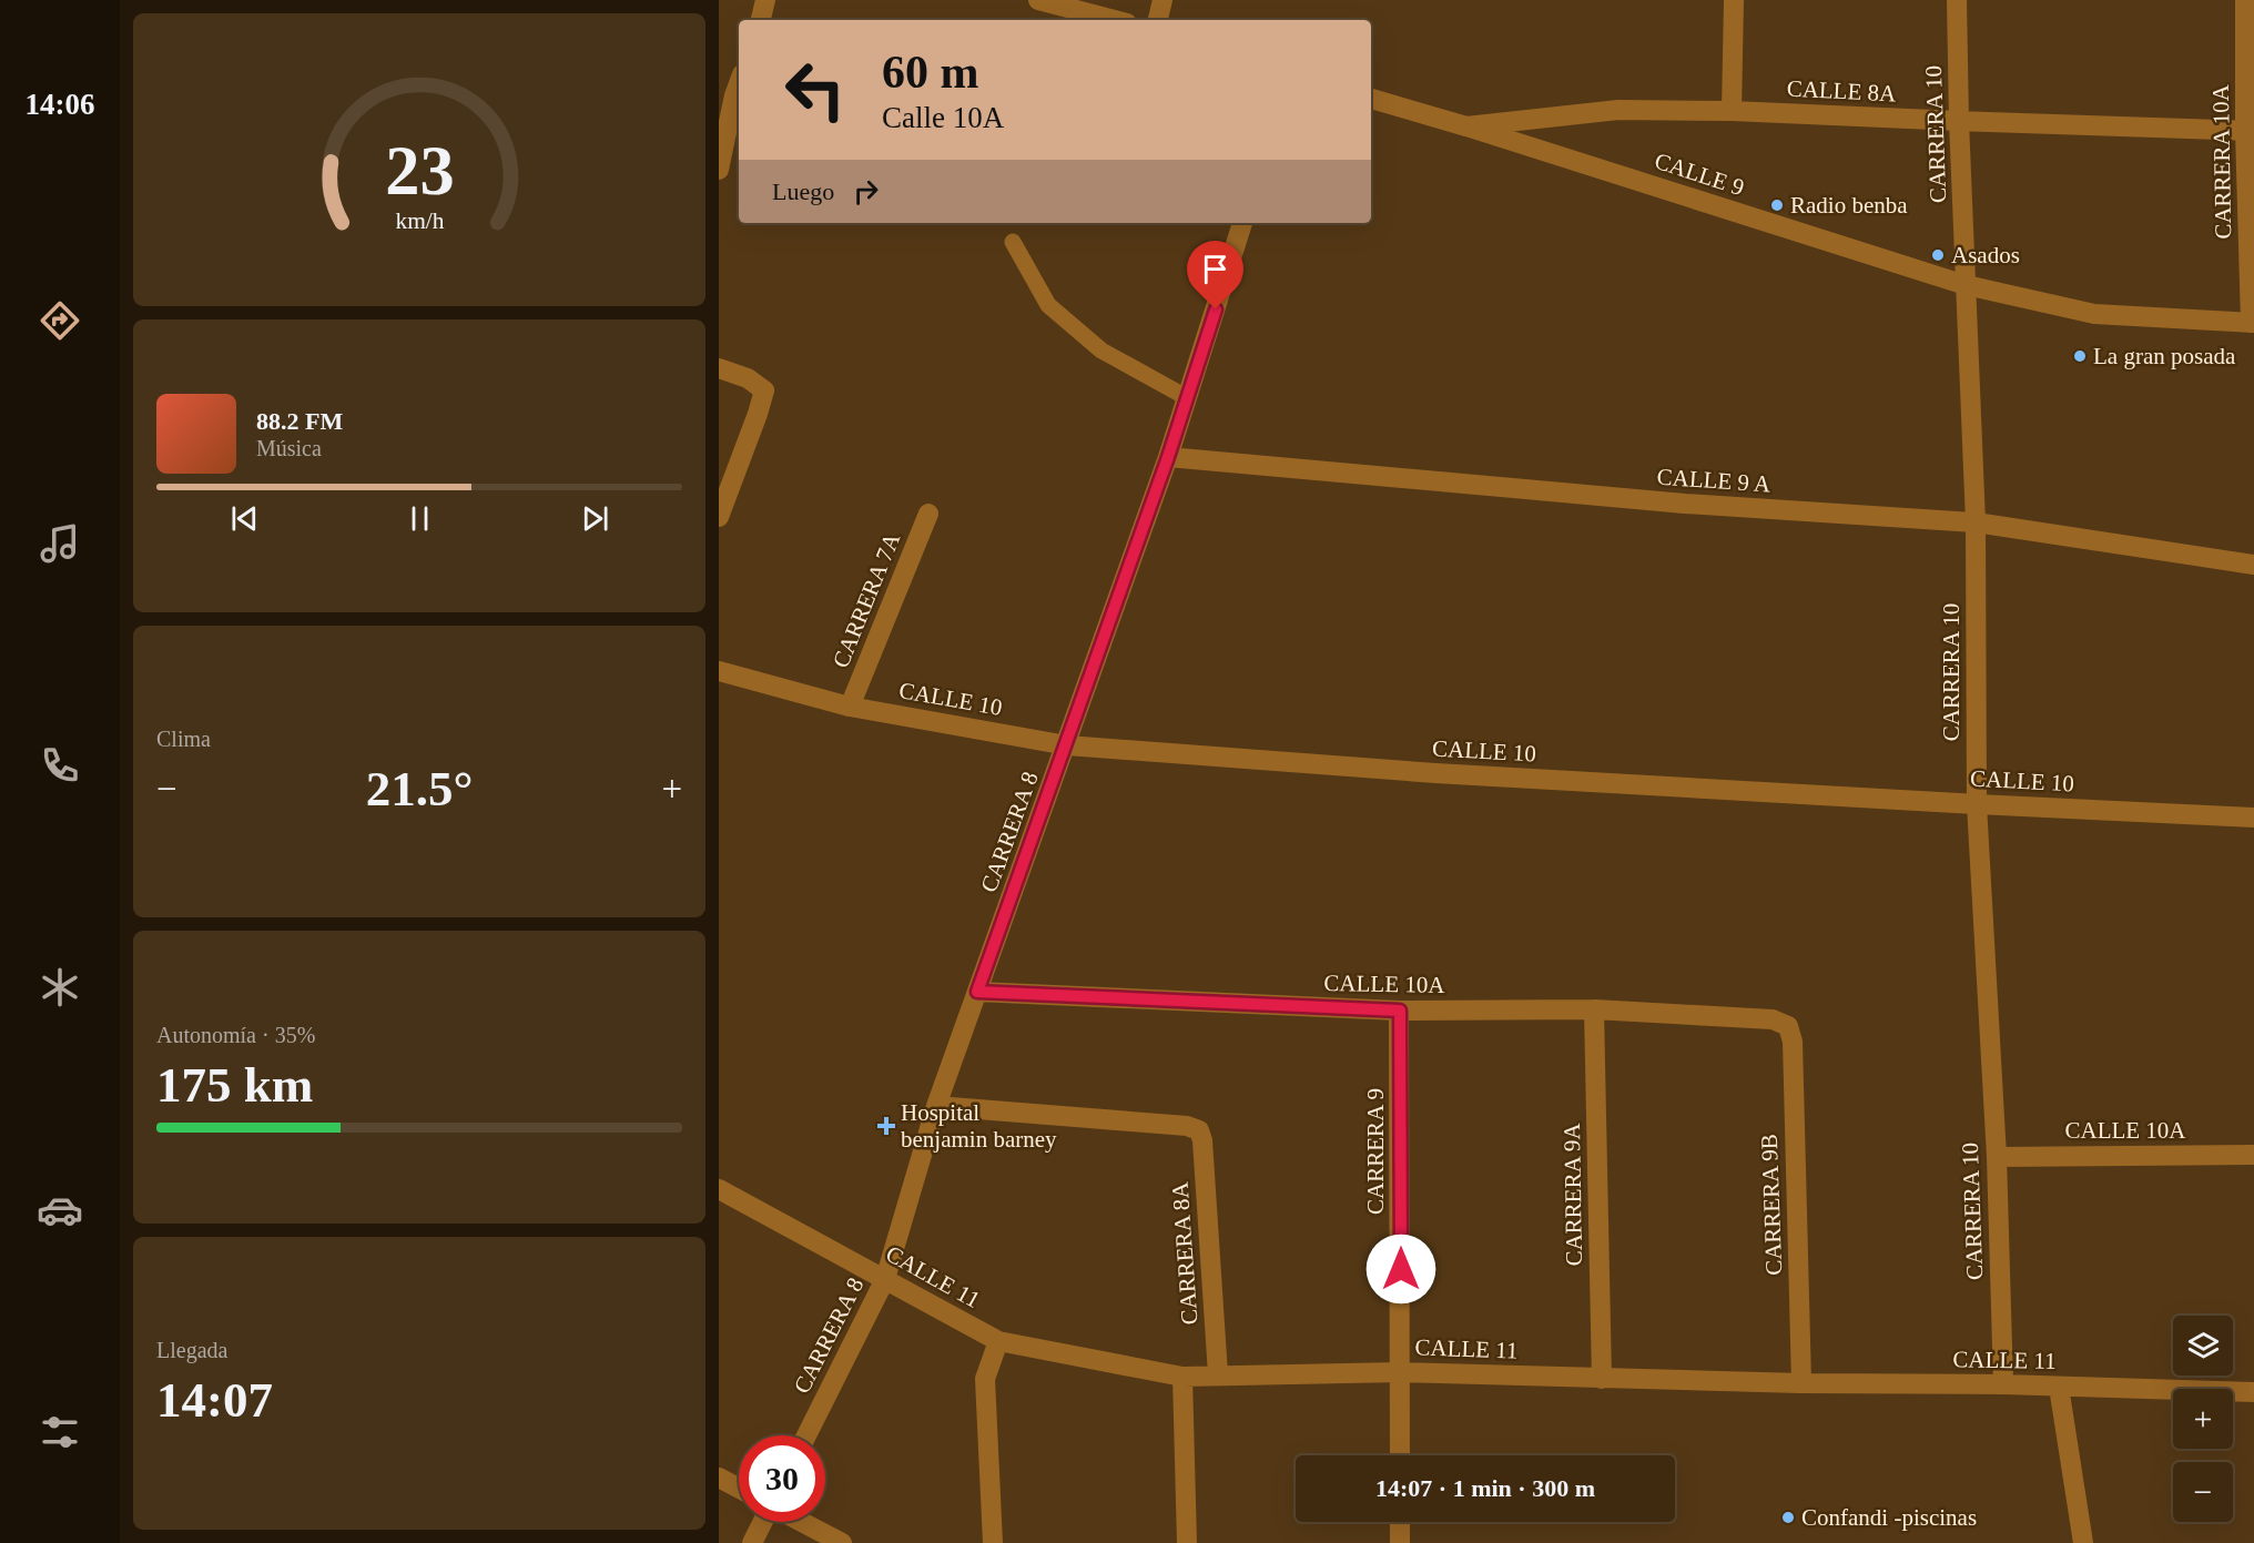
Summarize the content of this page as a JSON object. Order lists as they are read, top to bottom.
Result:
{
  "streets": {
    "street": [
      "CALLE 8A",
      "CARRERA 10",
      "CARRERA 10A",
      "CALLE 9",
      "CALLE 9 A",
      "CARRERA 7A",
      "CALLE 10",
      "CARRERA 8",
      "CALLE 10A",
      "CARRERA 9",
      "CARRERA 9A",
      "CARRERA 9B",
      "CARRERA 8A",
      "CALLE 11"
    ]
  },
  "crossings": [
    ["CALLE 8A", "CARRERA 10"],
    ["CALLE 8A", "CARRERA 10A"],
    ["CALLE 8A", "CALLE 9"],
    ["CARRERA 10", "CALLE 9"],
    ["CARRERA 10", "CALLE 9 A"],
    ["CARRERA 10", "CALLE 10"],
    ["CARRERA 10", "CALLE 10A"],
    ["CARRERA 10", "CALLE 11"],
    ["CARRERA 10A", "CALLE 9"],
    ["CALLE 9 A", "CARRERA 8"],
    ["CARRERA 7A", "CALLE 10"],
    ["CALLE 10", "CARRERA 8"],
    ["CARRERA 8", "CALLE 10A"],
    ["CARRERA 8", "CARRERA 8A"],
    ["CARRERA 8", "CALLE 11"],
    ["CALLE 10A", "CARRERA 9"],
    ["CALLE 10A", "CARRERA 9A"],
    ["CALLE 10A", "CARRERA 9B"],
    ["CARRERA 9", "CALLE 11"],
    ["CARRERA 9A", "CALLE 11"],
    ["CARRERA 9B", "CALLE 11"],
    ["CARRERA 8A", "CALLE 11"]
  ],
  "places": {
    "other": [
      "Radio benba",
      "Asados",
      "La gran posada",
      "Confandi -piscinas"
    ],
    "health": ["Hospital benjamin barney"]
  },
  "page": {
    "tabs": "14:06",
    "turn": ["60 m", "Calle 10A"],
    "then": "Luego",
    "song": ["88.2 FM", "Música"],
    "tile": [
      "Clima",
      ["Autonomía · 35%", "175 km"],
      ["Llegada", "14:07"]
    ],
    "heat": ["−", "21.5°", "+"],
    "map_buttons": ["+", "−"],
    "limit": "30",
    "trip": "14:07 · 1 min · 300 m",
    "gauge": ["23", "km/h"]
  }
}
